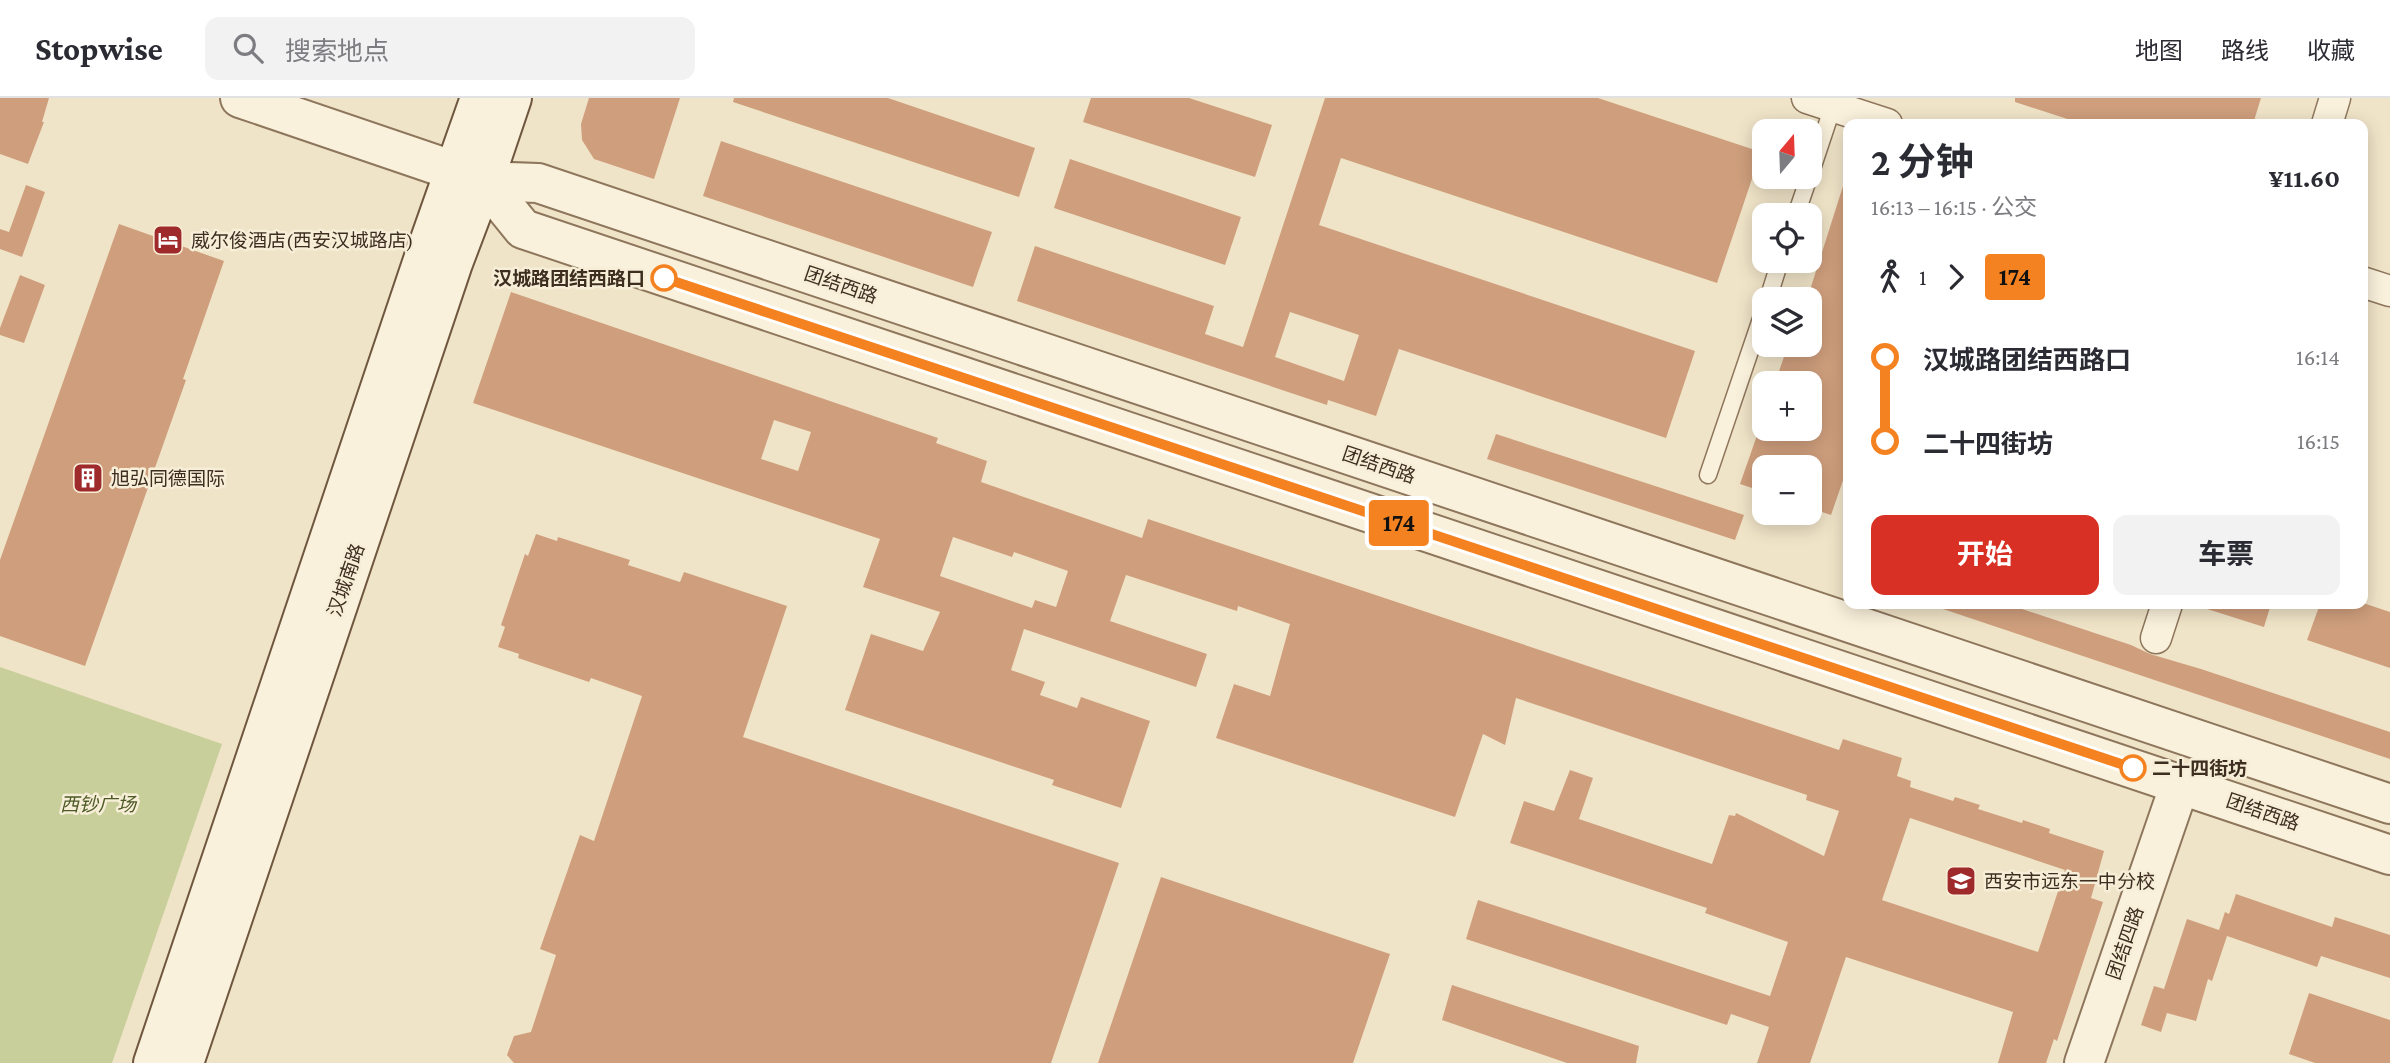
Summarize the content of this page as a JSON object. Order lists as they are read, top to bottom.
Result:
{
  "streets": {
    "street": ["团结西路", "汉城南路", "团结四路"]
  },
  "crossings": [
    ["团结西路", "汉城南路"],
    ["团结西路", "团结四路"]
  ],
  "parks": ["西钞广场"],
  "places": {
    "hotel": ["威尔俊酒店(西安汉城路店)"],
    "other": ["汉城路团结西路口", "二十四街坊"],
    "building": ["旭弘同德国际"],
    "school or university": ["西安市远东一中分校"]
  },
  "lines": ["bus line 174"],
  "north": "top",
  "page": {
    "header": "Stopwise",
    "search": "搜索地点",
    "nav": ["地图", "路线", "收藏"],
    "on_map": "174",
    "map_buttons": ["+", "−"],
    "heading": ["2 分钟", "16:13 – 16:15 · 公交", "¥11.60"],
    "legs": ["1", "174"],
    "list": [
      {
        "name": "汉城路团结西路口",
        "value": "16:14"
      },
      {
        "name": "二十四街坊",
        "value": "16:15"
      }
    ],
    "buttons": ["开始", "车票"]
  }
}
